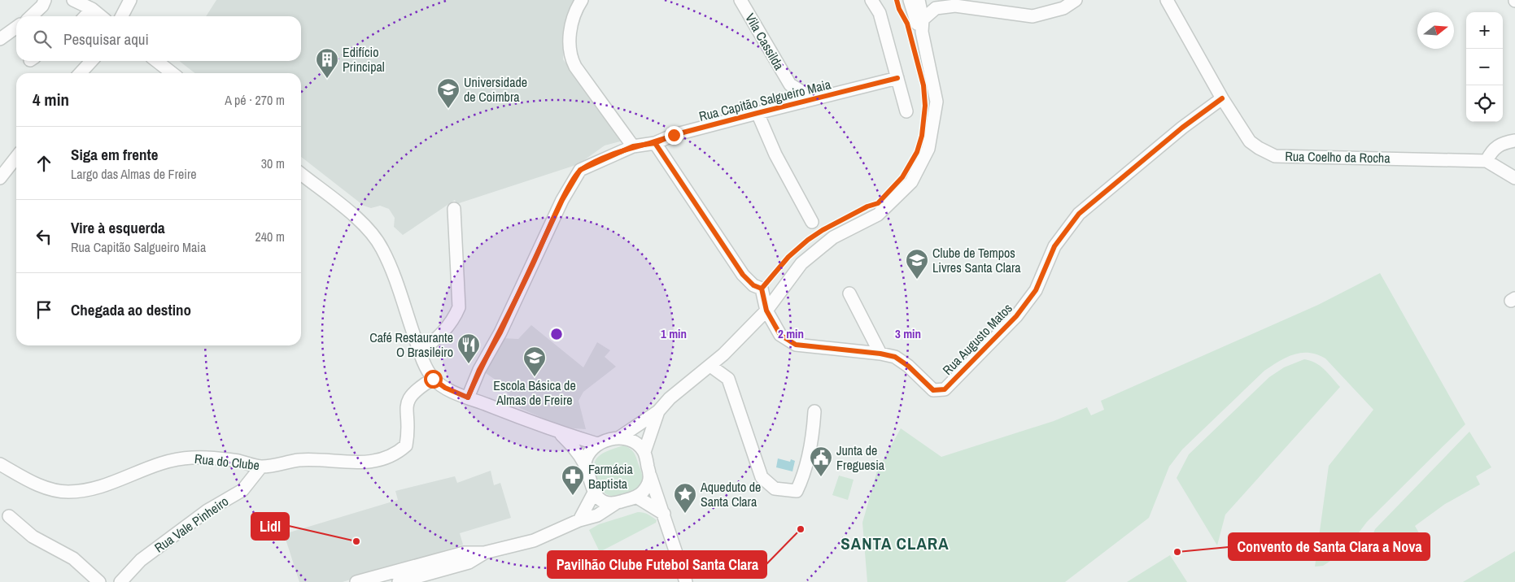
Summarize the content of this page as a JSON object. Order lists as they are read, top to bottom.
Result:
{
  "streets": {
    "street": [
      "Vila Cassilda",
      "Rua Capitão Salgueiro Maia",
      "Rua Coelho da Rocha",
      "Rua Augusto Matos",
      "Rua do Clube",
      "Rua Vale Pinheiro"
    ]
  },
  "crossings": [
    ["Vila Cassilda", "Rua Capitão Salgueiro Maia"],
    ["Rua Capitão Salgueiro Maia", "Rua Augusto Matos"],
    ["Rua Coelho da Rocha", "Rua Augusto Matos"],
    ["Rua do Clube", "Rua Vale Pinheiro"]
  ],
  "districts": ["SANTA CLARA"],
  "places": {
    "building": ["Edifício Principal"],
    "school or university": ["Universidade de Coimbra", "Clube de Tempos Livres Santa Clara", "Escola Básica de Almas de Freire"],
    "restaurant": ["Café Restaurante O Brasileiro"],
    "public building": ["Junta de Freguesia"],
    "pharmacy": ["Farmácia Baptista"],
    "place": ["Aqueduto de Santa Clara"],
    "other": ["Pavilhão Clube Futebol Santa Clara", "Lidl", "Convento de Santa Clara a Nova"]
  },
  "north": "right",
  "page": {
    "map_buttons": ["+", "−"],
    "search": "Pesquisar aqui",
    "heading": ["4 min", "A pé · 270 m"],
    "list": [
      ["Siga em frente", "Largo das Almas de Freire", "30 m"],
      ["Vire à esquerda", "Rua Capitão Salgueiro Maia", "240 m"],
      "Chegada ao destino"
    ]
  },
  "rings": ["1 min", "2 min", "3 min"]
}
